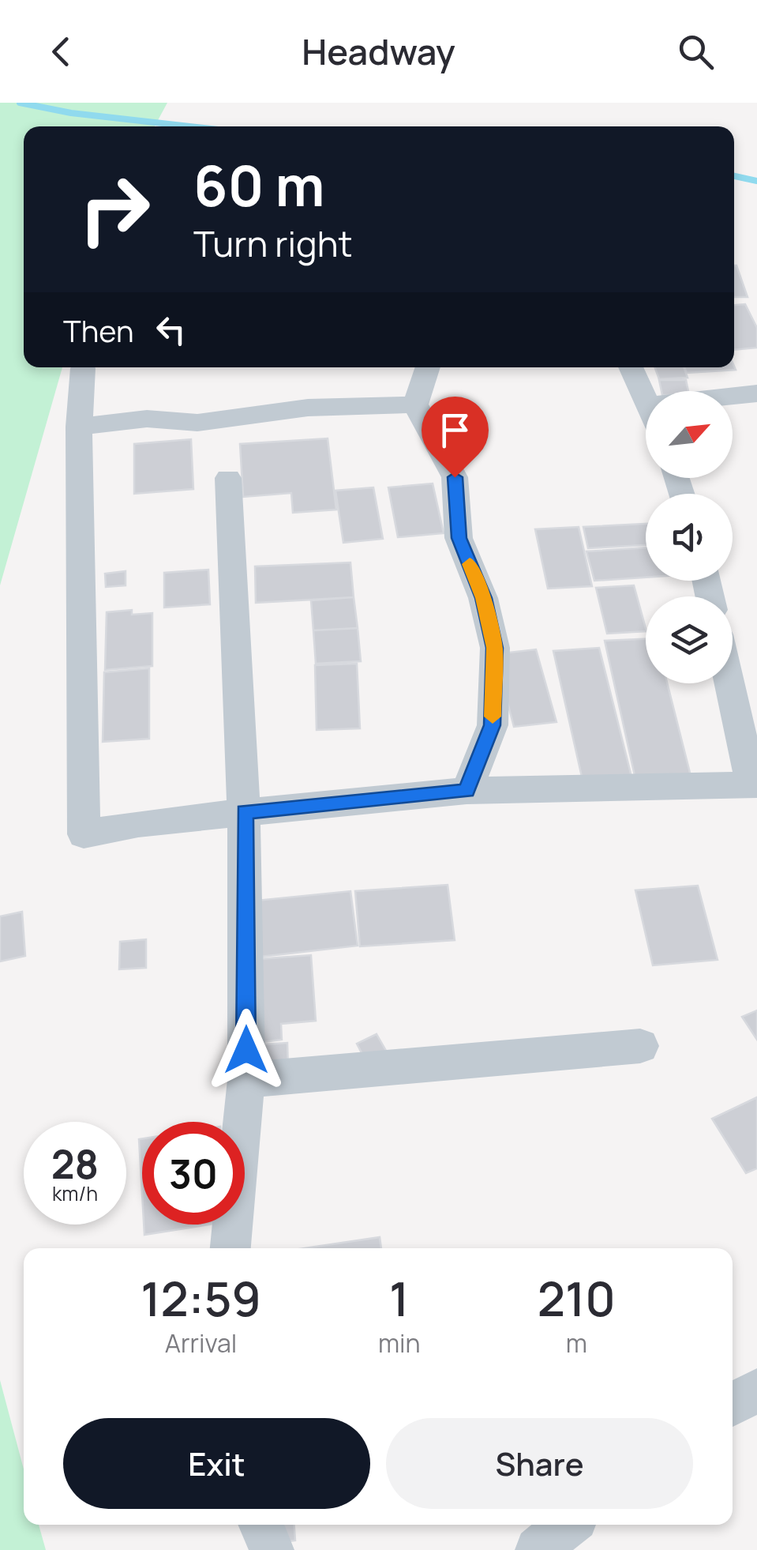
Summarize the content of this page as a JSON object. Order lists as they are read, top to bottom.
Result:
{
  "north": "top right",
  "page": {
    "header": "Headway",
    "turn": ["60 m", "Turn right"],
    "then": "Then",
    "speed": "28 km/h",
    "limit": "30",
    "eta": [
      "12:59",
      "Arrival",
      "1",
      "min",
      "210",
      "m"
    ],
    "buttons": ["Exit", "Share"]
  }
}
